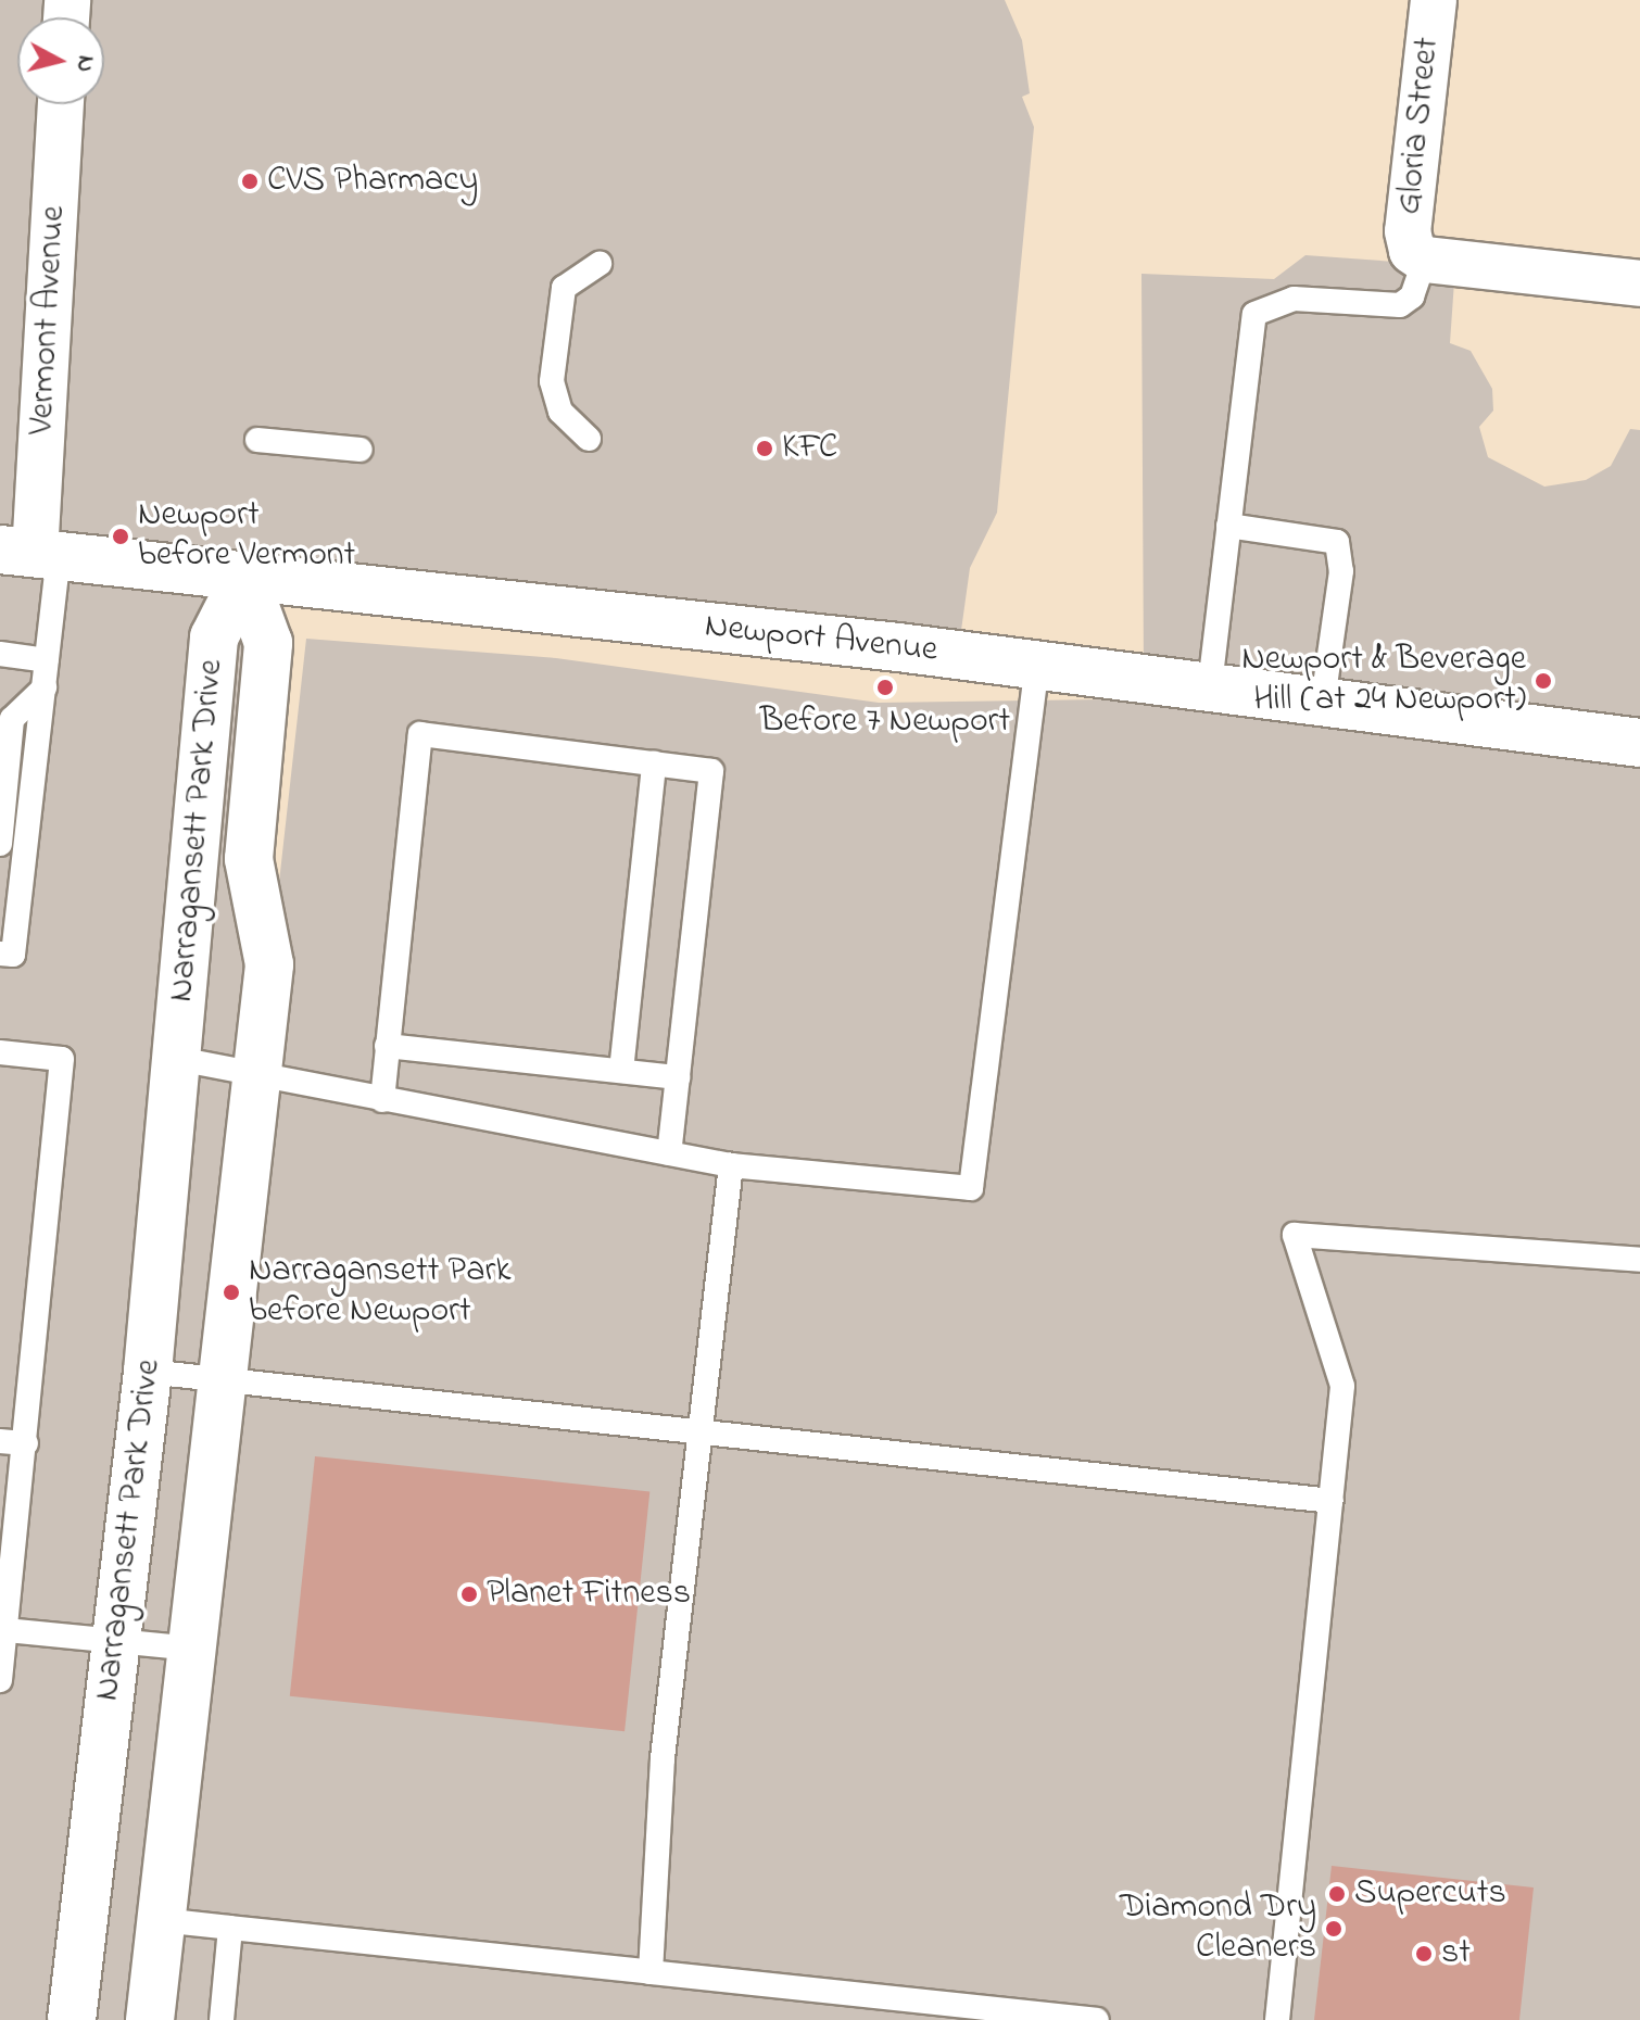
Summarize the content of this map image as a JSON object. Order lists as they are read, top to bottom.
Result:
{
  "streets": {
    "street": [
      "Gloria Street",
      "Vermont Avenue",
      "Newport Avenue",
      "Narragansett Park Drive"
    ]
  },
  "crossings": [
    ["Vermont Avenue", "Newport Avenue"],
    ["Newport Avenue", "Narragansett Park Drive"]
  ],
  "places": [
    "CVS Pharmacy",
    "KFC",
    "Newport before Vermont",
    "Newport & Beverage Hill (at 24 Newport)",
    "Before 7 Newport",
    "Narragansett Park before Newport",
    "Planet Fitness",
    "Supercuts",
    "Diamond Dry Cleaners",
    "st"
  ],
  "north": "right"
}
